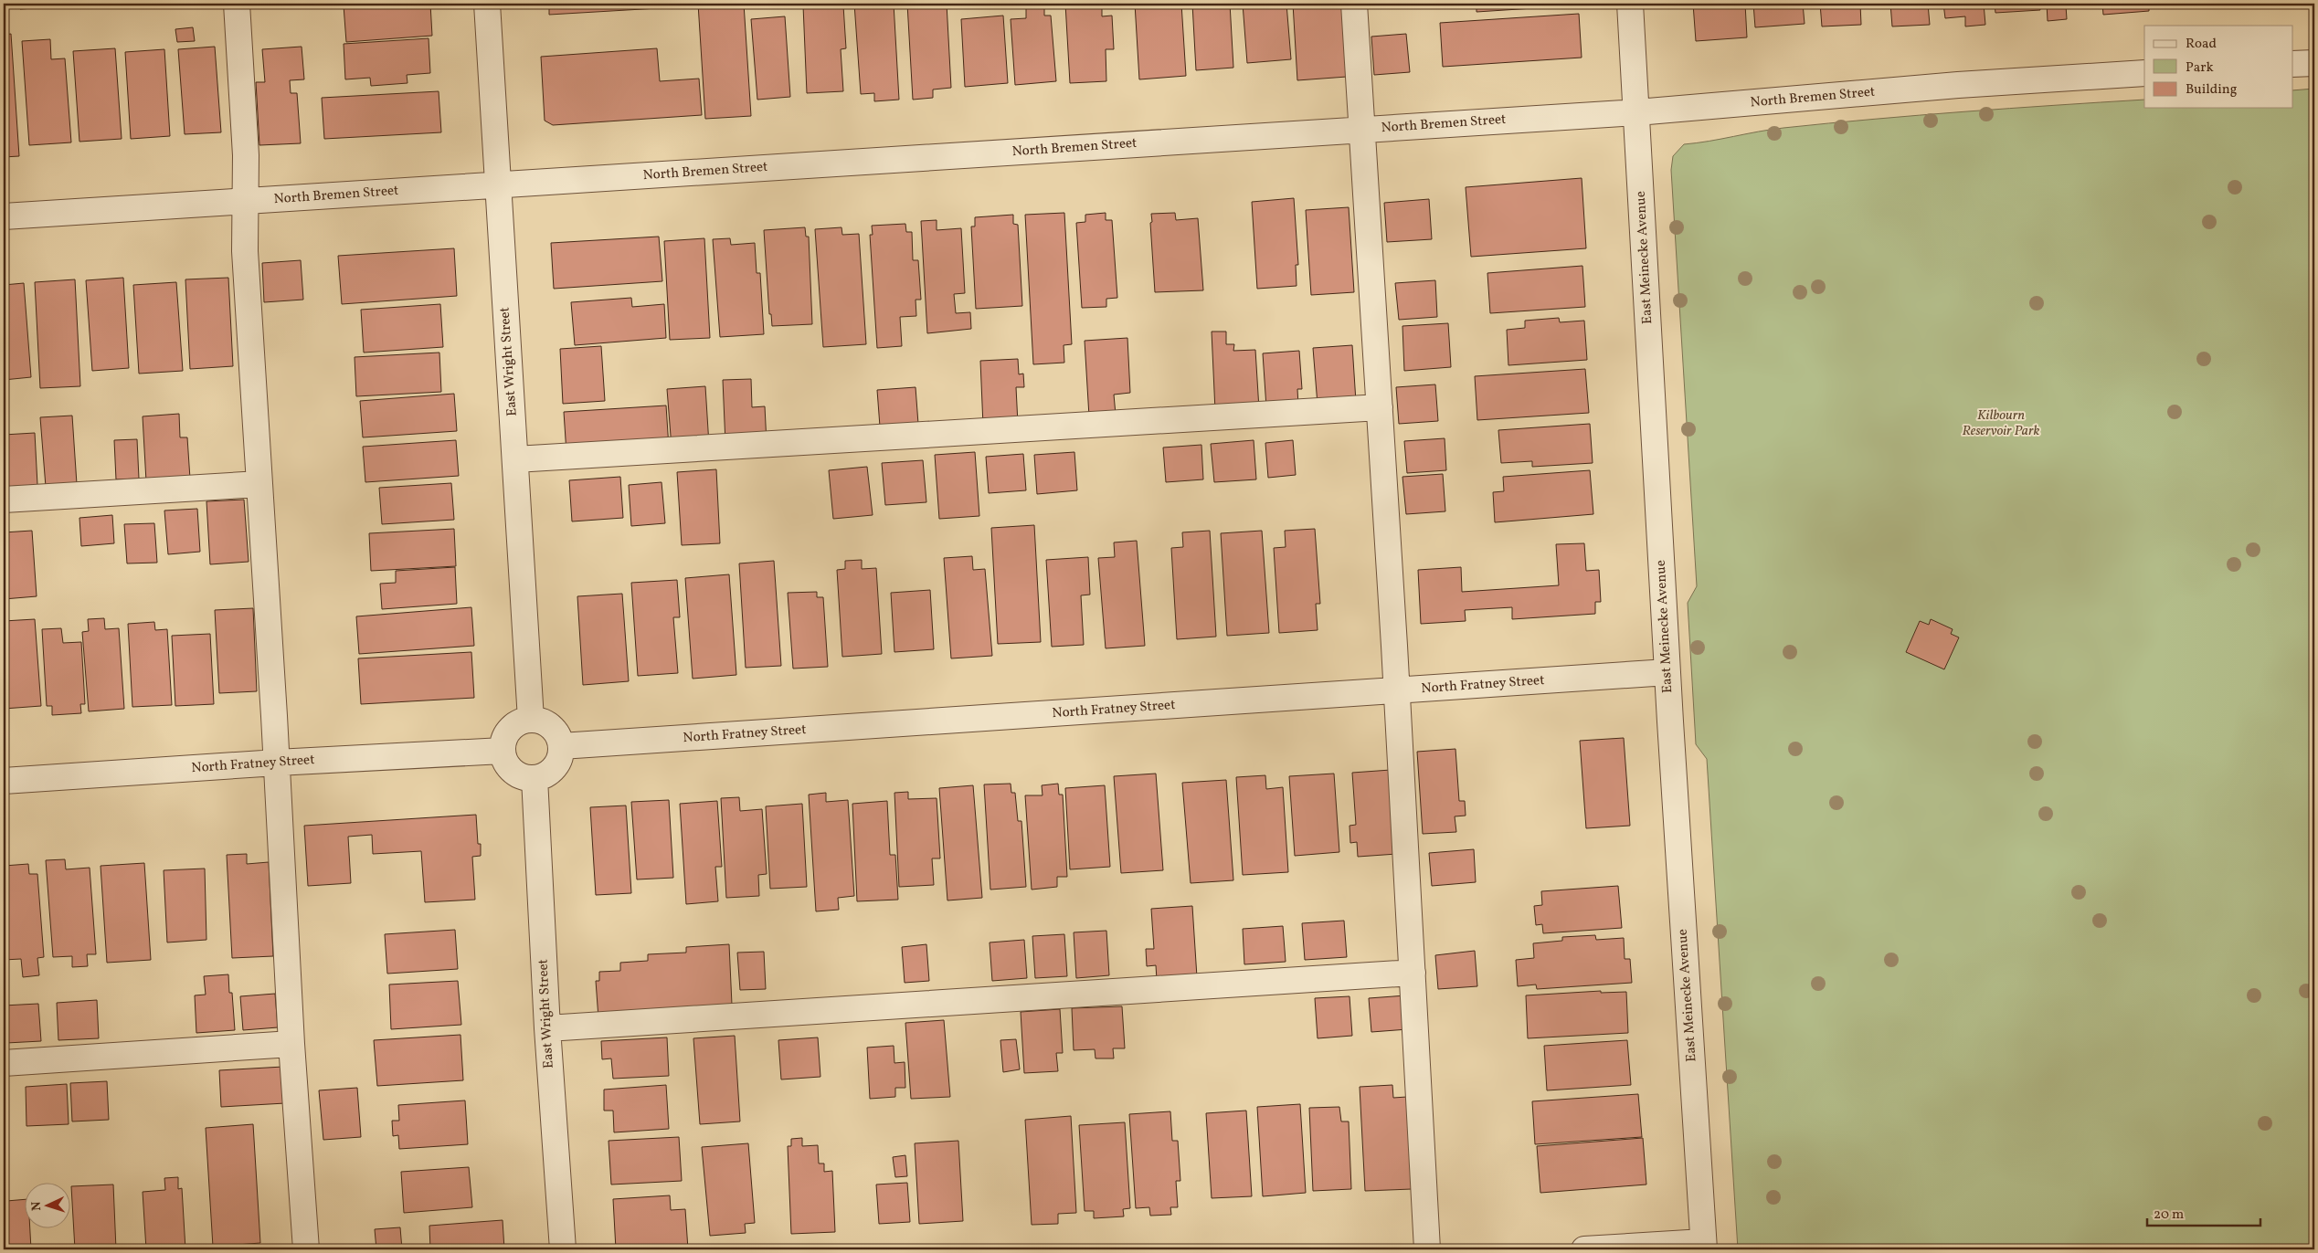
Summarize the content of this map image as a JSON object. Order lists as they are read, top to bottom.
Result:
{
  "streets": {
    "street": [
      "North Bremen Street",
      "East Meinecke Avenue",
      "East Wright Street",
      "North Fratney Street"
    ]
  },
  "crossings": [
    ["North Bremen Street", "East Meinecke Avenue"],
    ["North Bremen Street", "East Wright Street"],
    ["East Meinecke Avenue", "North Fratney Street"],
    ["East Wright Street", "North Fratney Street"]
  ],
  "parks": ["Kilbourn Reservoir Park"],
  "legend": ["Road", "Park", "Building"],
  "scale_bar": "20 m",
  "north": "left"
}
